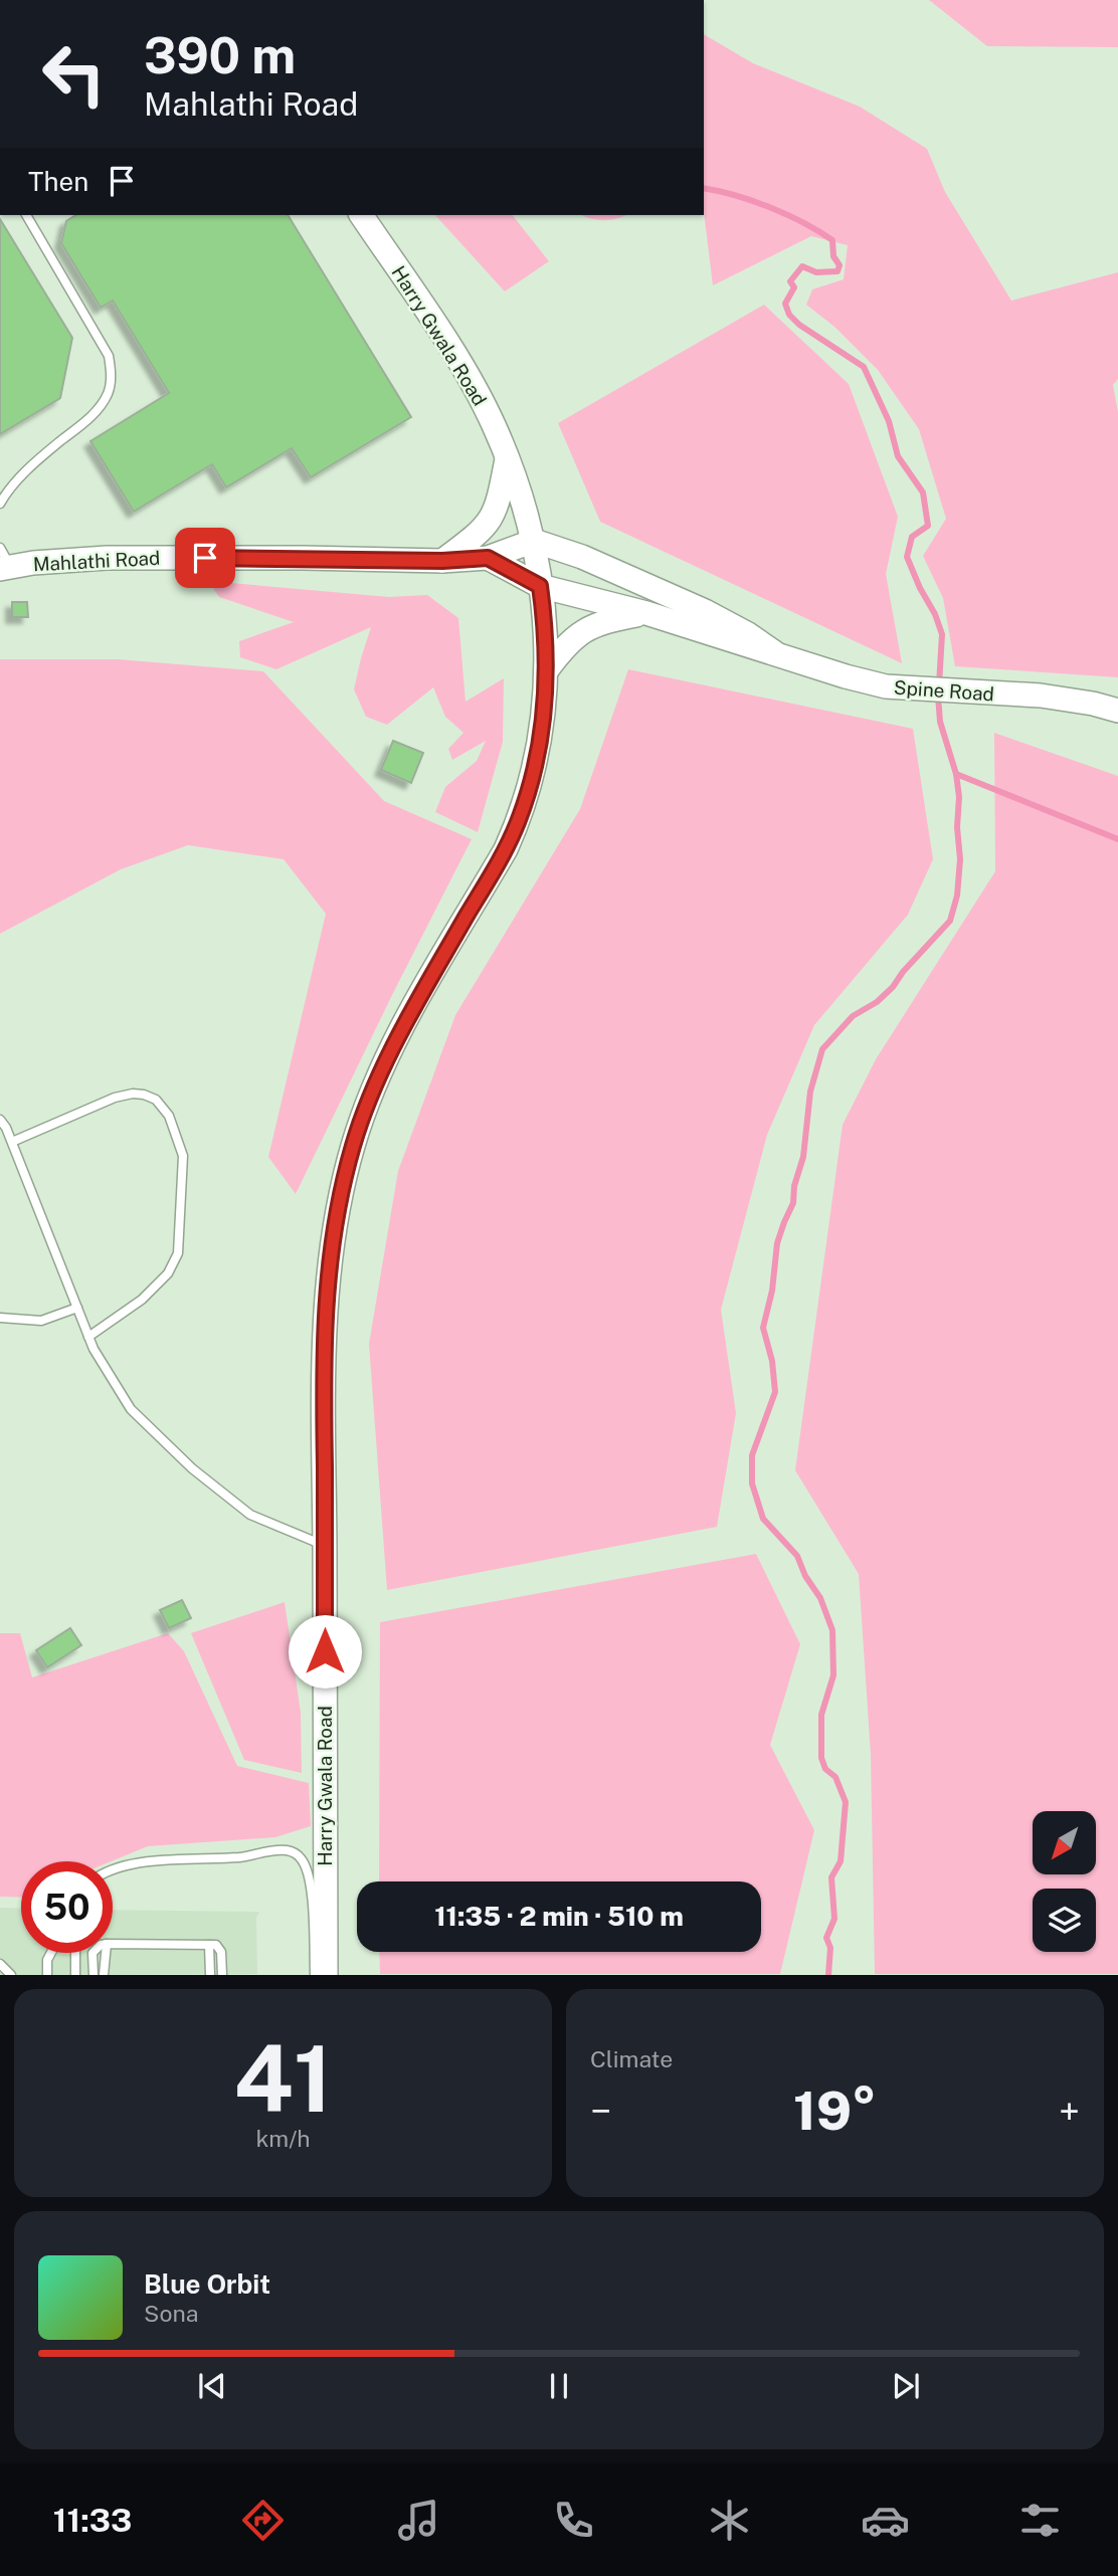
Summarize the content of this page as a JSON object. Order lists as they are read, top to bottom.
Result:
{
  "streets": {
    "main road": ["Harry Gwala Road", "Mahlathi Road", "Spine Road"]
  },
  "crossings": [
    ["Harry Gwala Road", "Mahlathi Road"],
    ["Harry Gwala Road", "Spine Road"],
    ["Mahlathi Road", "Spine Road"]
  ],
  "north": "bottom left",
  "page": {
    "turn": ["390 m", "Mahlathi Road"],
    "then": "Then",
    "limit": "50",
    "trip": "11:35 · 2 min · 510 m",
    "tile": [
      ["41", "km/h"],
      "Climate"
    ],
    "heat": ["−", "19°", "+"],
    "song": ["Blue Orbit", "Sona"],
    "tabs": "11:33"
  }
}
